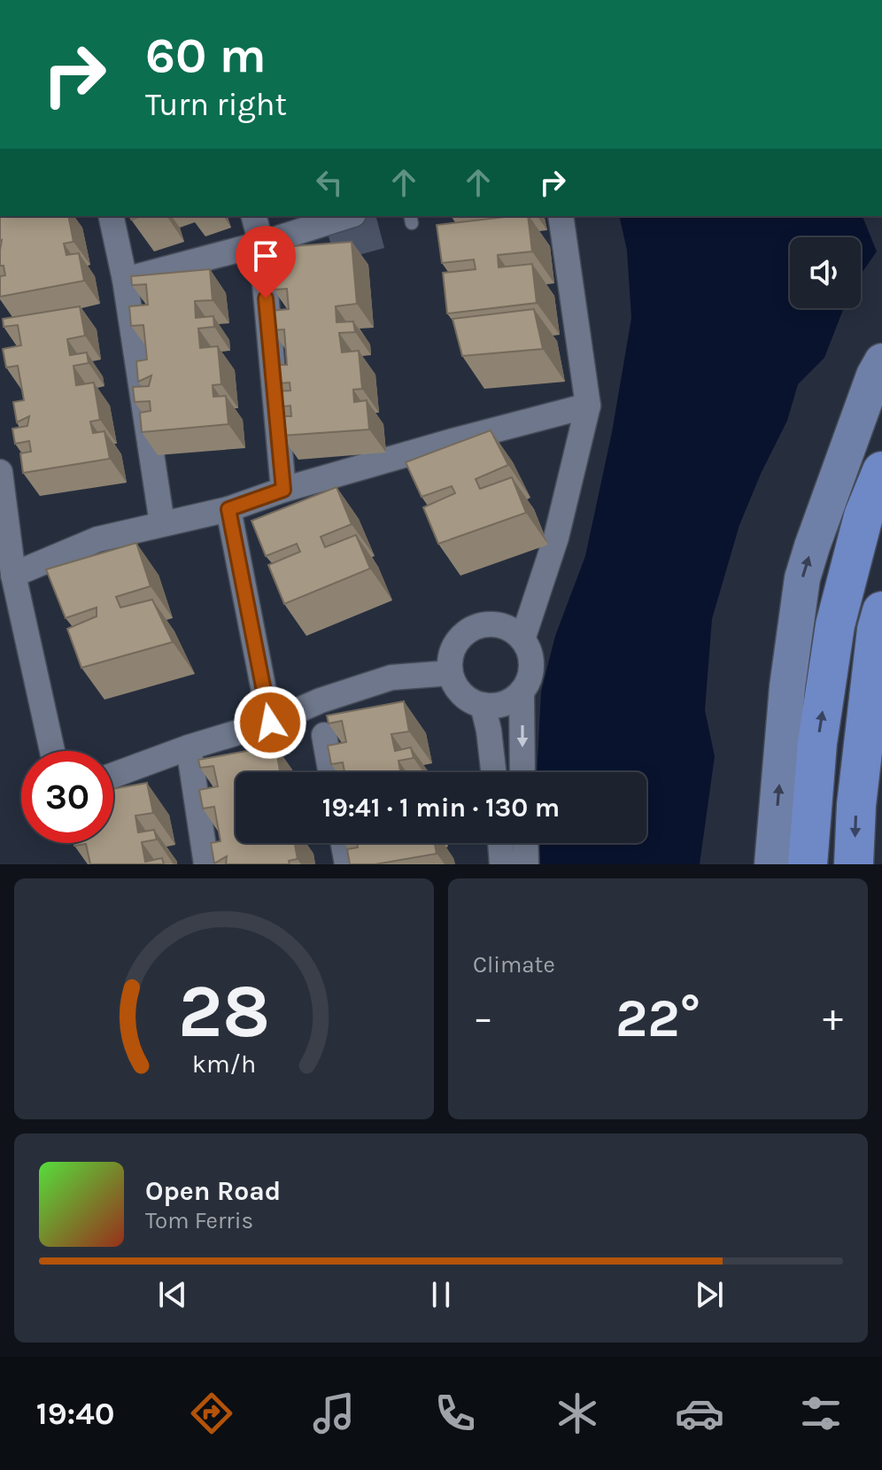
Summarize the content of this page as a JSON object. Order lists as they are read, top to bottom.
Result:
{
  "page": {
    "turn": ["60 m", "Turn right"],
    "limit": "30",
    "trip": "19:41 · 1 min · 130 m",
    "tile": "Climate",
    "heat": ["−", "22°", "+"],
    "song": ["Open Road", "Tom Ferris"],
    "tabs": "19:40",
    "gauge": ["28", "km/h"]
  }
}
